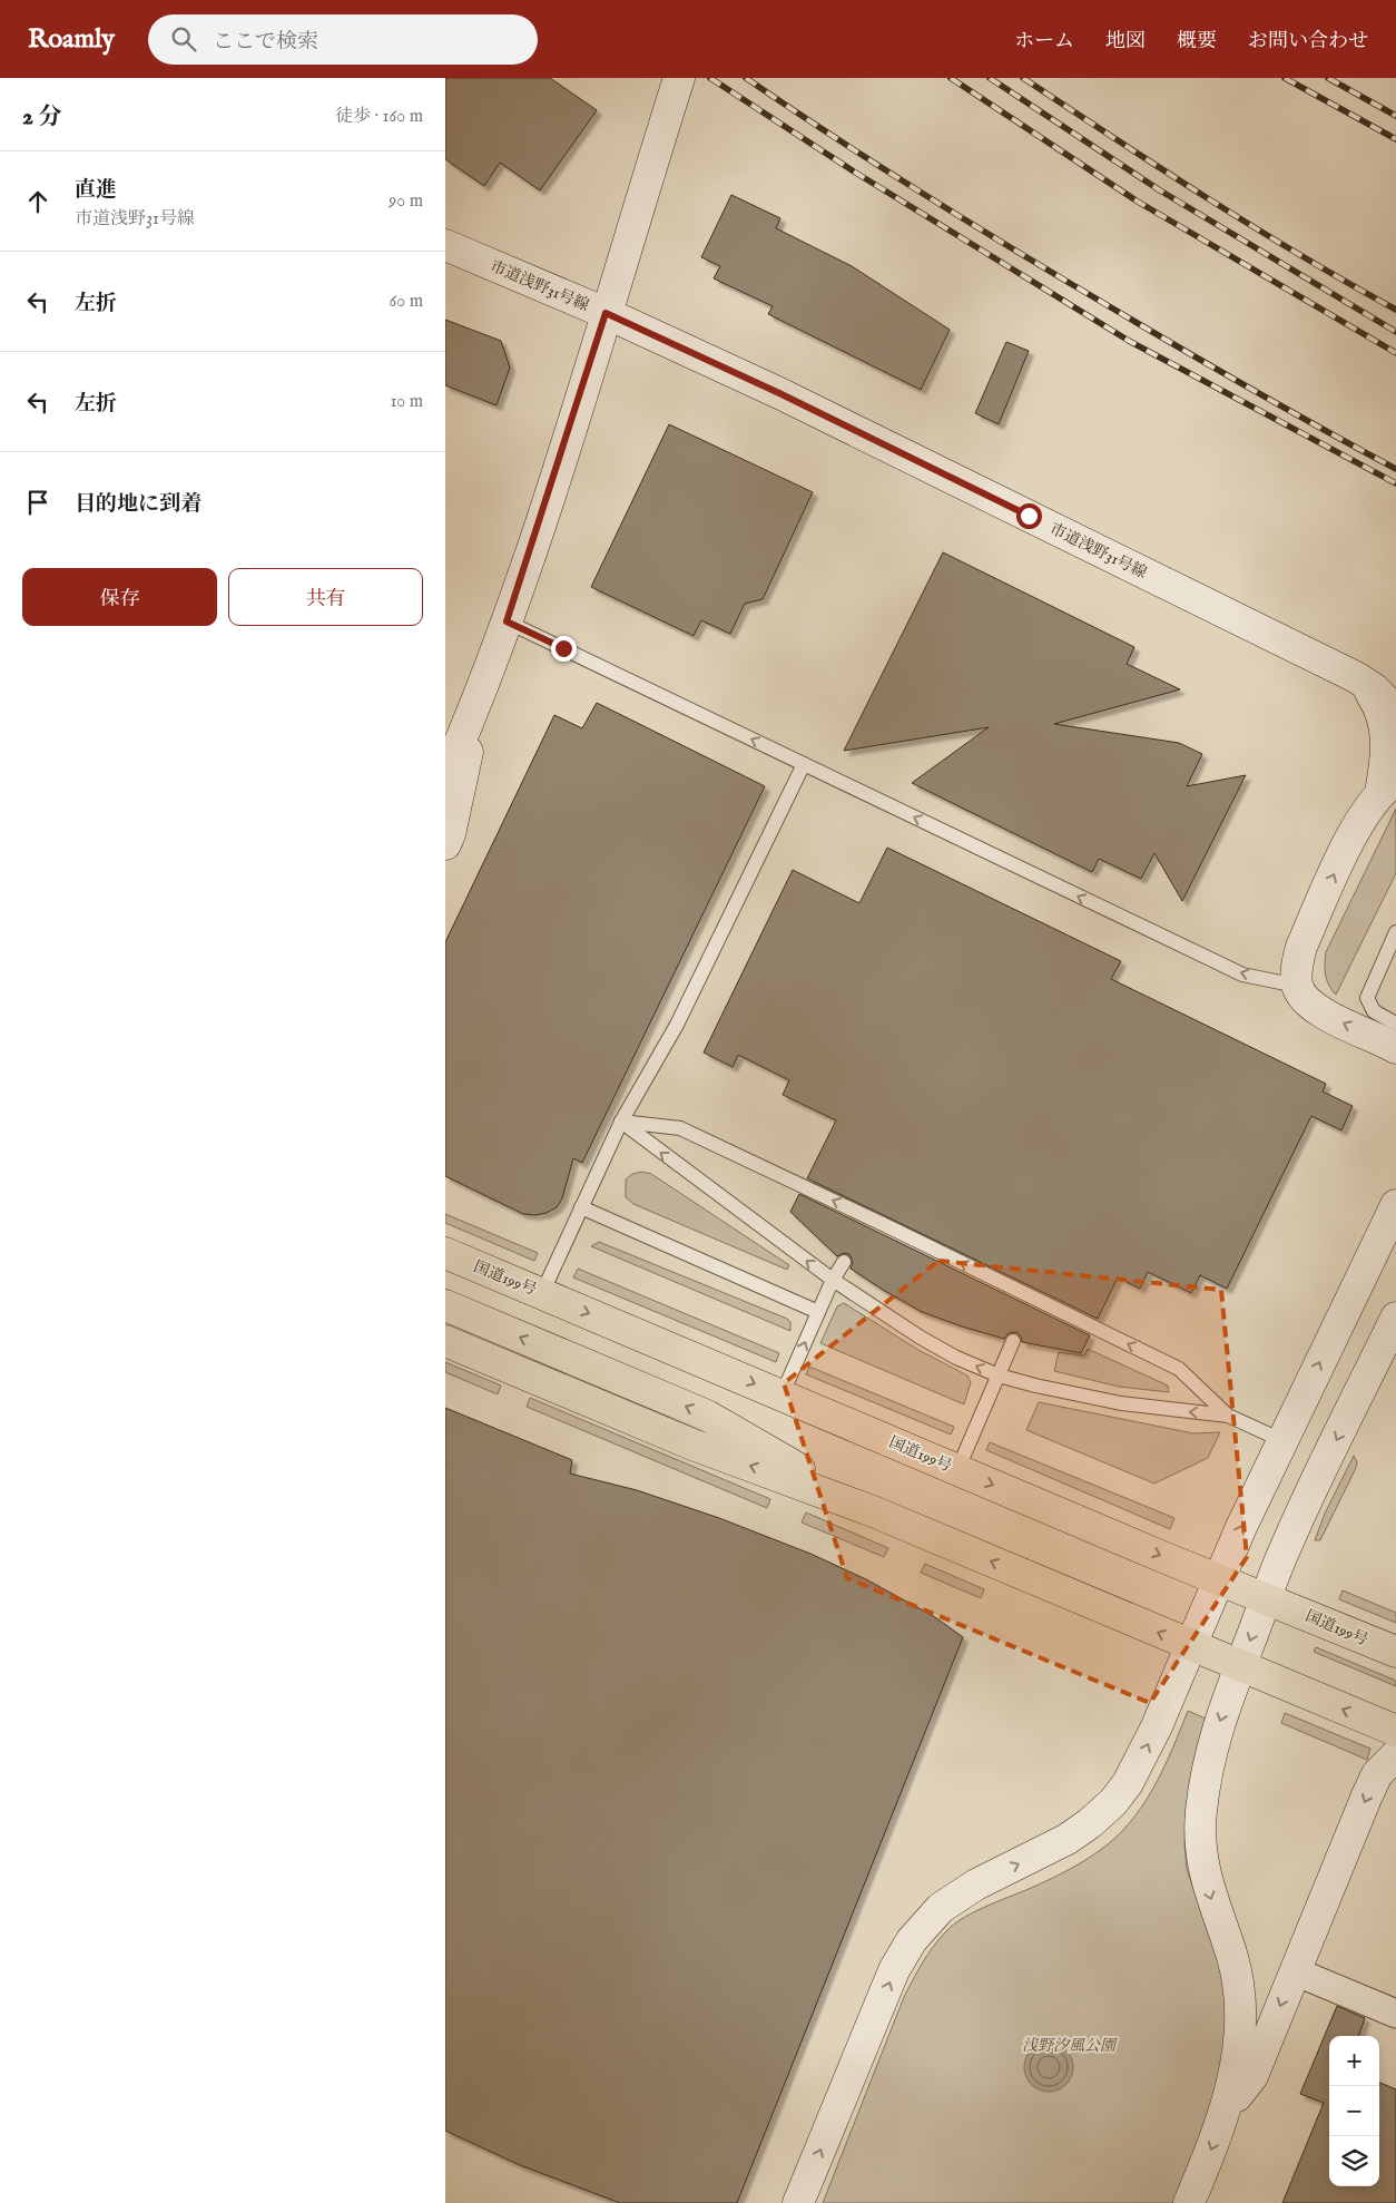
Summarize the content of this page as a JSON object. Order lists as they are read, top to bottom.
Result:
{
  "streets": {
    "highway": ["国道199号"],
    "street": ["市道浅野31号線"]
  },
  "parks": ["浅野汐風公園"],
  "page": {
    "header": "Roamly",
    "search": "ここで検索",
    "nav": [
      "ホーム",
      "地図",
      "概要",
      "お問い合わせ"
    ],
    "heading": ["2 分", "徒歩 · 160 m"],
    "list": [
      ["直進", "市道浅野31号線", "90 m"],
      ["左折", "60 m"],
      ["左折", "10 m"],
      "目的地に到着"
    ],
    "buttons": ["保存", "共有"],
    "map_buttons": ["+", "−"]
  }
}
